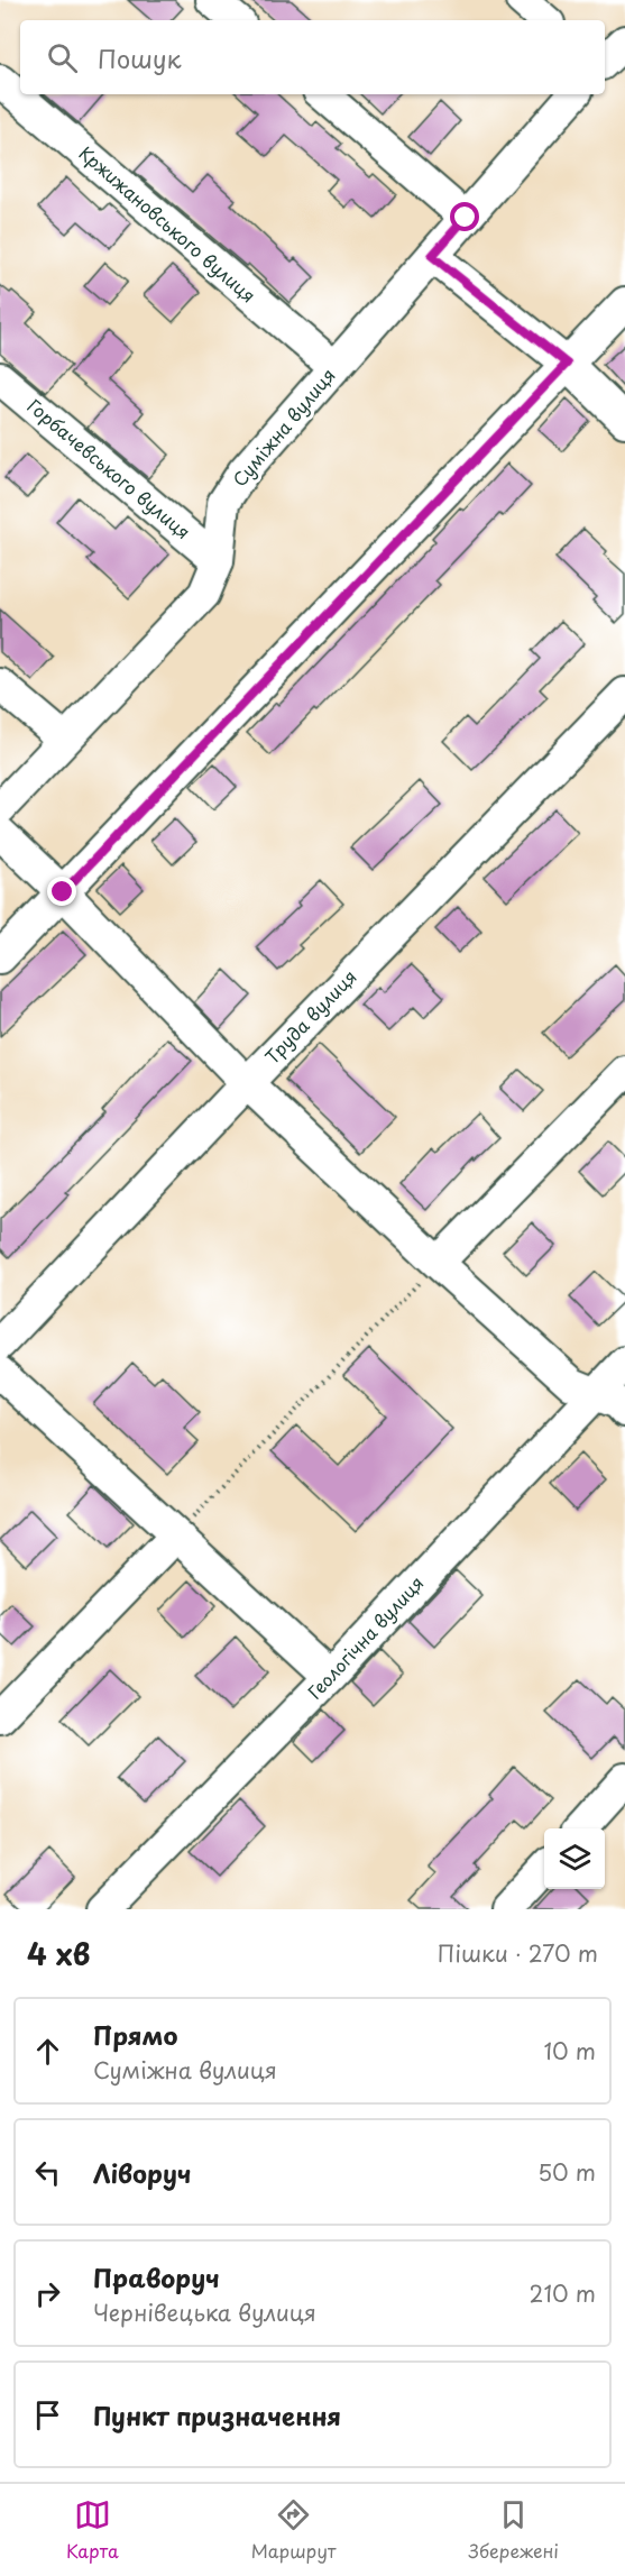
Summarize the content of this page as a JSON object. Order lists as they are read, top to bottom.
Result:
{
  "streets": {
    "street": [
      "Кржижановського вулиця",
      "Суміжна вулиця",
      "Горбачевського вулиця",
      "Труда вулиця",
      "Геологічна вулиця"
    ]
  },
  "crossings": [
    ["Кржижановського вулиця", "Суміжна вулиця"],
    ["Суміжна вулиця", "Горбачевського вулиця"]
  ],
  "page": {
    "search": "Пошук",
    "heading": ["4 хв", "Пішки · 270 m"],
    "list": [
      ["Прямо", "Суміжна вулиця", "10 m"],
      ["Ліворуч", "50 m"],
      ["Праворуч", "Чернівецька вулиця", "210 m"],
      "Пункт призначення"
    ],
    "nav": ["Карта", "Маршрут", "Збережені"]
  }
}
